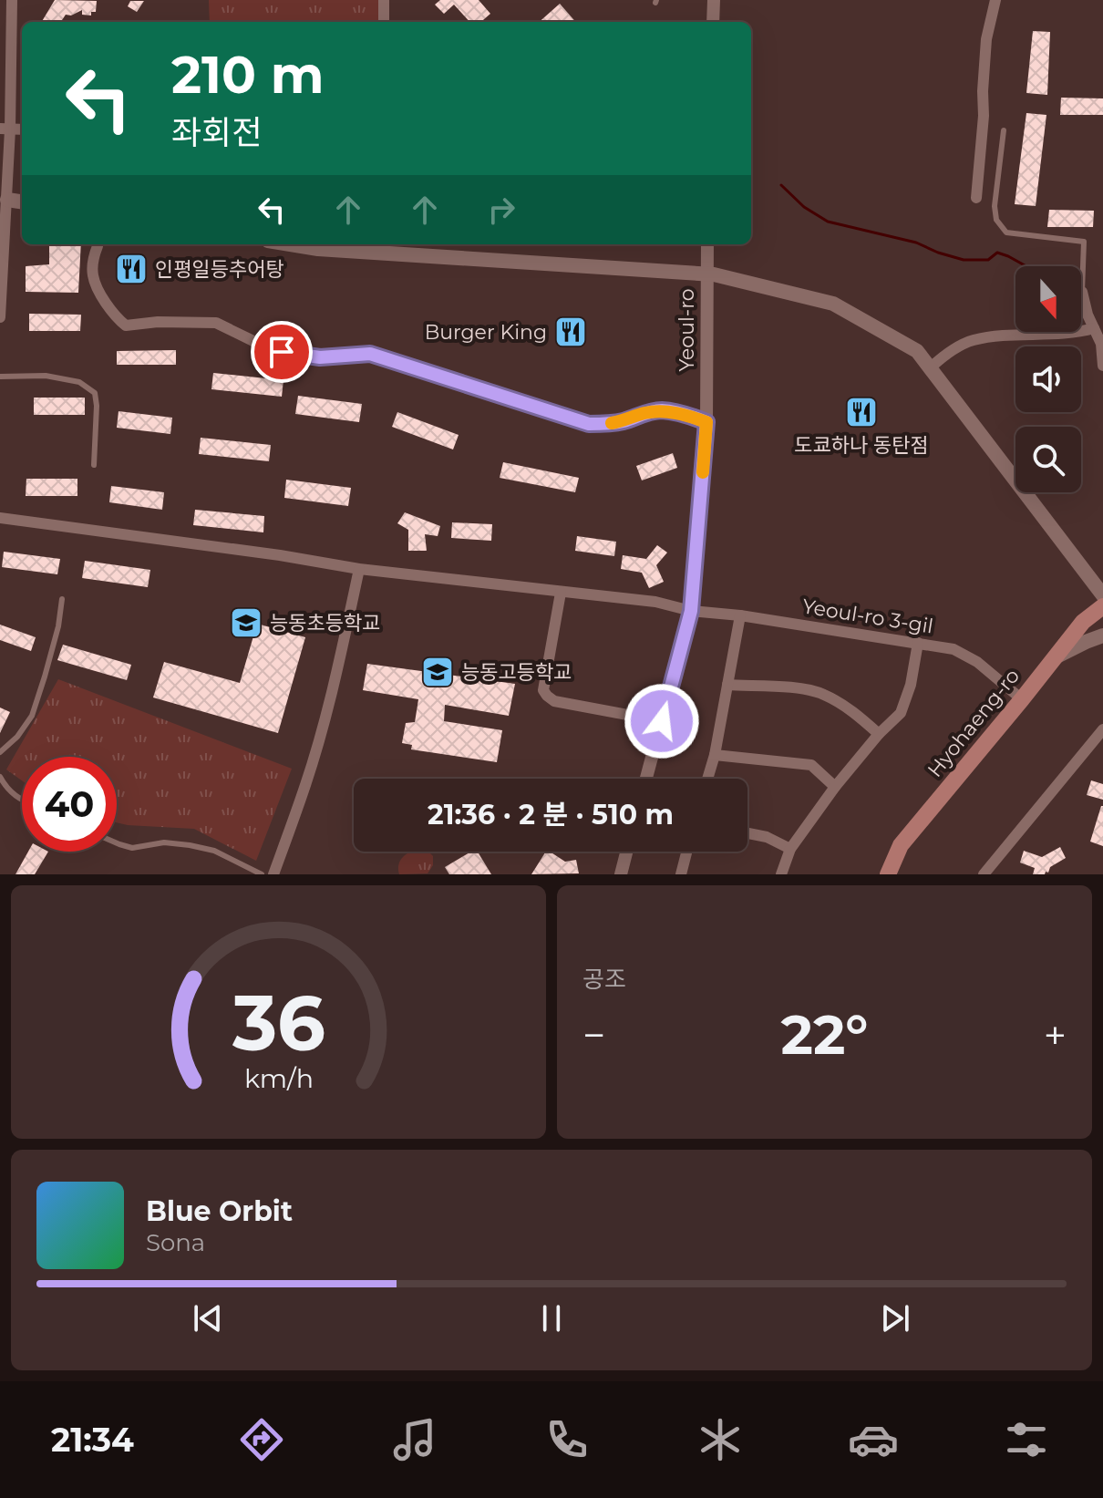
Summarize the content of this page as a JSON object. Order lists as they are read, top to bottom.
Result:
{
  "streets": {
    "main road": ["Hyohaeng-ro"],
    "street": ["Yeoul-ro", "Yeoul-ro 3-gil"]
  },
  "crossings": [
    ["Yeoul-ro", "Yeoul-ro 3-gil"],
    ["Yeoul-ro 3-gil", "Hyohaeng-ro"]
  ],
  "places": {
    "restaurant": ["인평일등추어탕", "Burger King", "도쿄하나 동탄점"],
    "school or university": ["능동초등학교", "능동고등학교"]
  },
  "north": "bottom",
  "page": {
    "turn": ["210 m", "좌회전"],
    "limit": "40",
    "trip": "21:36 · 2 분 · 510 m",
    "tile": "공조",
    "heat": ["−", "22°", "+"],
    "song": ["Blue Orbit", "Sona"],
    "tabs": "21:34",
    "gauge": ["36", "km/h"]
  }
}
